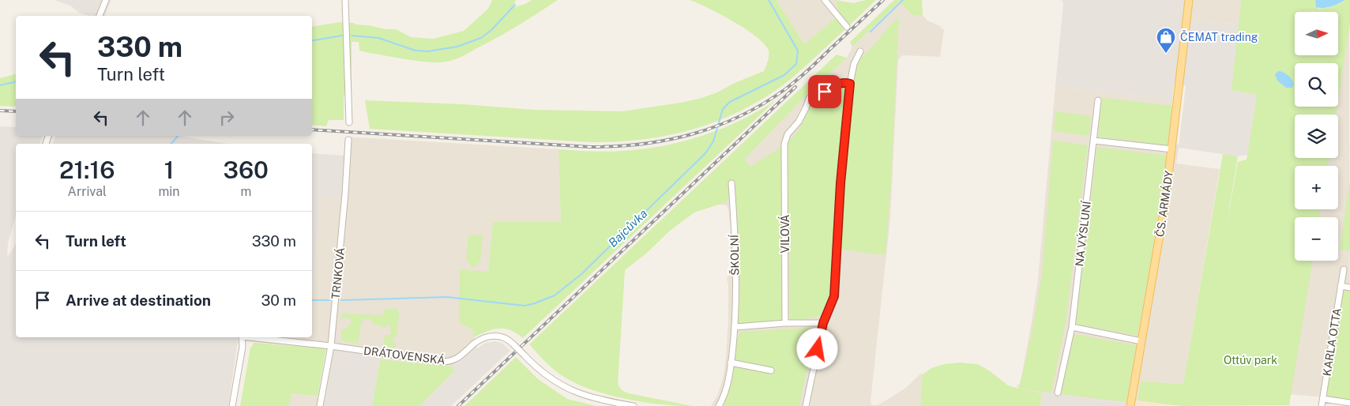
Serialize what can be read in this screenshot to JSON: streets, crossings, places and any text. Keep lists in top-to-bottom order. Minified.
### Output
{"streets":{"main road":["ČS. ARMÁDY"],"street":["VILOVÁ","NA VÝSLUNÍ","ŠKOLNÍ","TRNKOVÁ","KARLA OTTA","DRÁTOVENSKÁ"]},"crossings":[["TRNKOVÁ","DRÁTOVENSKÁ"]],"water":["Bajcůvka"],"parks":["Ottúv park"],"places":{"shop":["ČEMAT trading"]},"north":"right","page":{"map_buttons":["+","−"],"turn":["330 m","Turn left"],"eta":["21:16","Arrival","1","min","360","m"],"list":[{"name":"Turn left","value":"330 m"},{"name":"Arrive at destination","value":"30 m"}]}}
